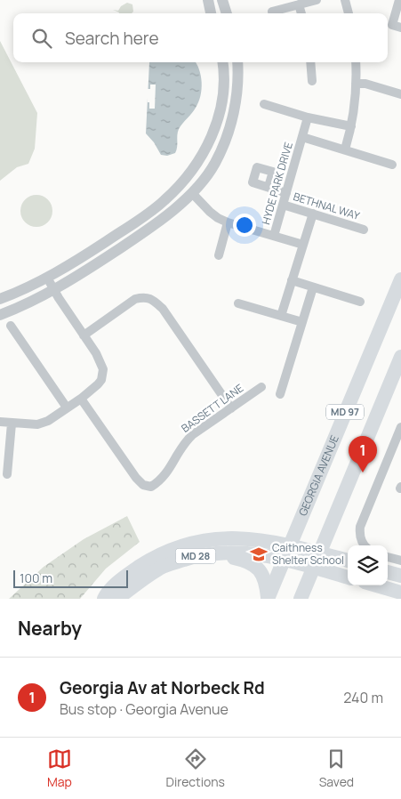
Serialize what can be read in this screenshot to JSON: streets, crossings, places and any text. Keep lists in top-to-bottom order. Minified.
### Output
{"streets":{"main road":["MD 97","GEORGIA AVENUE","MD 28"],"street":["HYDE PARK DRIVE","BETHNAL WAY","BASSETT LANE"]},"crossings":[["HYDE PARK DRIVE","BETHNAL WAY"],["MD 97","MD 28"],["GEORGIA AVENUE","MD 28"]],"places":{"school or university":["Caithness Shelter School"]},"scale_bar":"100 m","page":{"search":"Search here","pins":"1","scale":"100 m","heading":"Nearby","list":[{"mark":"1","name":"Georgia Av at Norbeck Rd","note":"Bus stop · Georgia Avenue","value":"240 m"}],"nav":["Map","Directions","Saved"]}}
